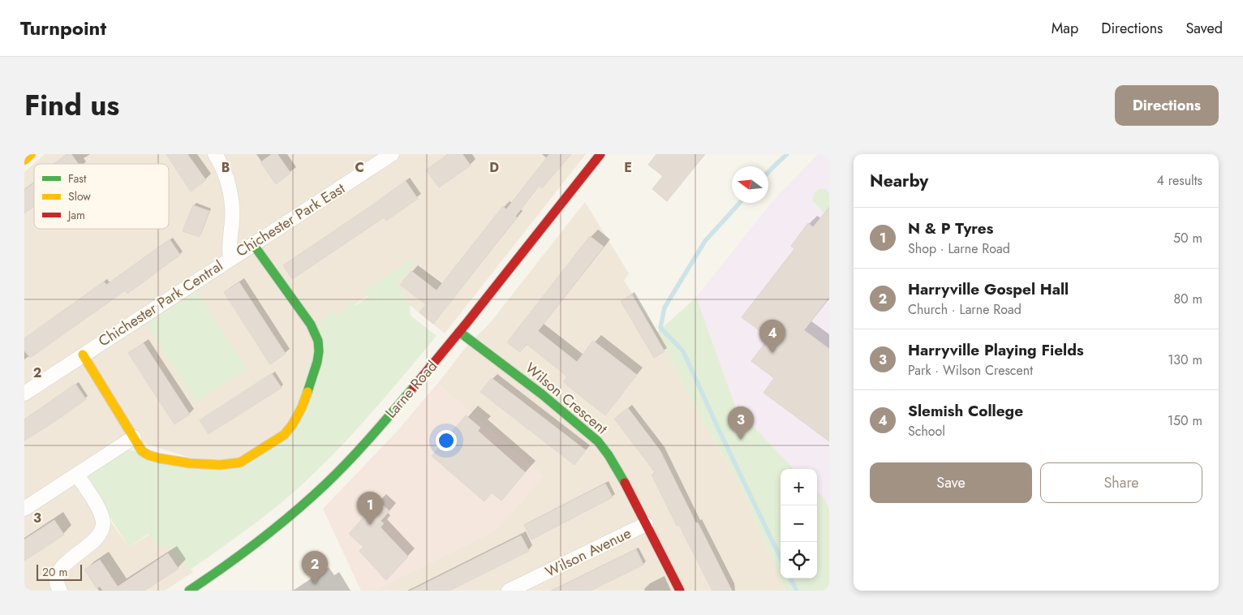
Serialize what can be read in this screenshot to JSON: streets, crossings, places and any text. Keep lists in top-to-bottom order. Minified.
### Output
{"streets":{"street":["Chichester Park East","Chichester Park Central","Larne Road","Wilson Crescent","Wilson Avenue"]},"crossings":[["Chichester Park East","Chichester Park Central"],["Larne Road","Wilson Crescent"],["Wilson Crescent","Wilson Avenue"]],"legend":["Fast","Slow","Jam"],"scale_bar":"20 m","north":"left","page":{"header":"Turnpoint","nav":["Map","Directions","Saved"],"title":"Find us","buttons":["Directions",["Save","Share"]],"heading":["Nearby","4 results"],"list":[{"mark":"1","name":"N & P Tyres","note":"Shop · Larne Road","value":"50 m"},{"mark":"2","name":"Harryville Gospel Hall","note":"Church · Larne Road","value":"80 m"},{"mark":"3","name":"Harryville Playing Fields","note":"Park · Wilson Crescent","value":"130 m"},{"mark":"4","name":"Slemish College","note":"School","value":"150 m"}],"pins":["4","3","1","2"],"map_buttons":["+","−"],"scale":"20 m"},"grid":{"columns":["B","C","D","E"],"rows":["2","3"]}}
